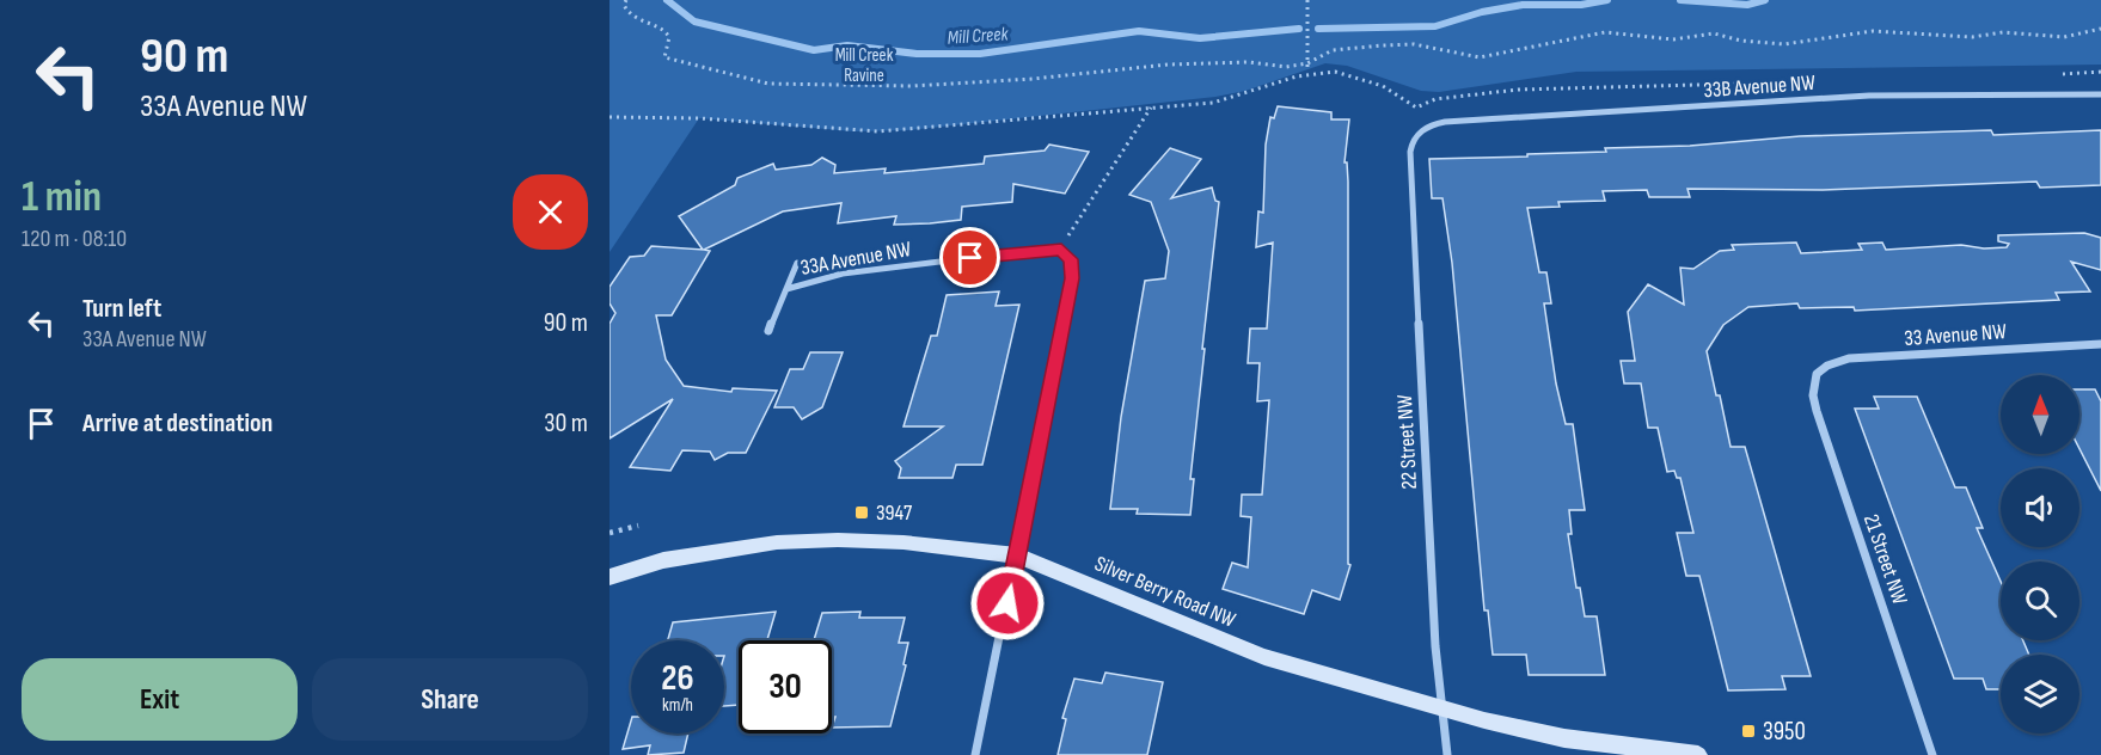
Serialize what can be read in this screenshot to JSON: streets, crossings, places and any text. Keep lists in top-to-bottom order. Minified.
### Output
{"streets":{"street":["33B Avenue NW","33A Avenue NW","33 Avenue NW","22 Street NW","21 Street NW","Silver Berry Road NW"]},"crossings":[["33B Avenue NW","22 Street NW"],["33 Avenue NW","21 Street NW"],["22 Street NW","Silver Berry Road NW"]],"water":["Mill Creek"],"parks":["Mill Creek Ravine"],"places":{"transit":["3947","3950"]},"north":"top","page":{"turn":["90 m","33A Avenue NW"],"heading":["1 min","120 m · 08:10"],"list":[{"name":"Turn left","note":"33A Avenue NW","value":"90 m"},{"name":"Arrive at destination","value":"30 m"}],"speed":"26 km/h","limit":"30","buttons":["Exit","Share"]}}
